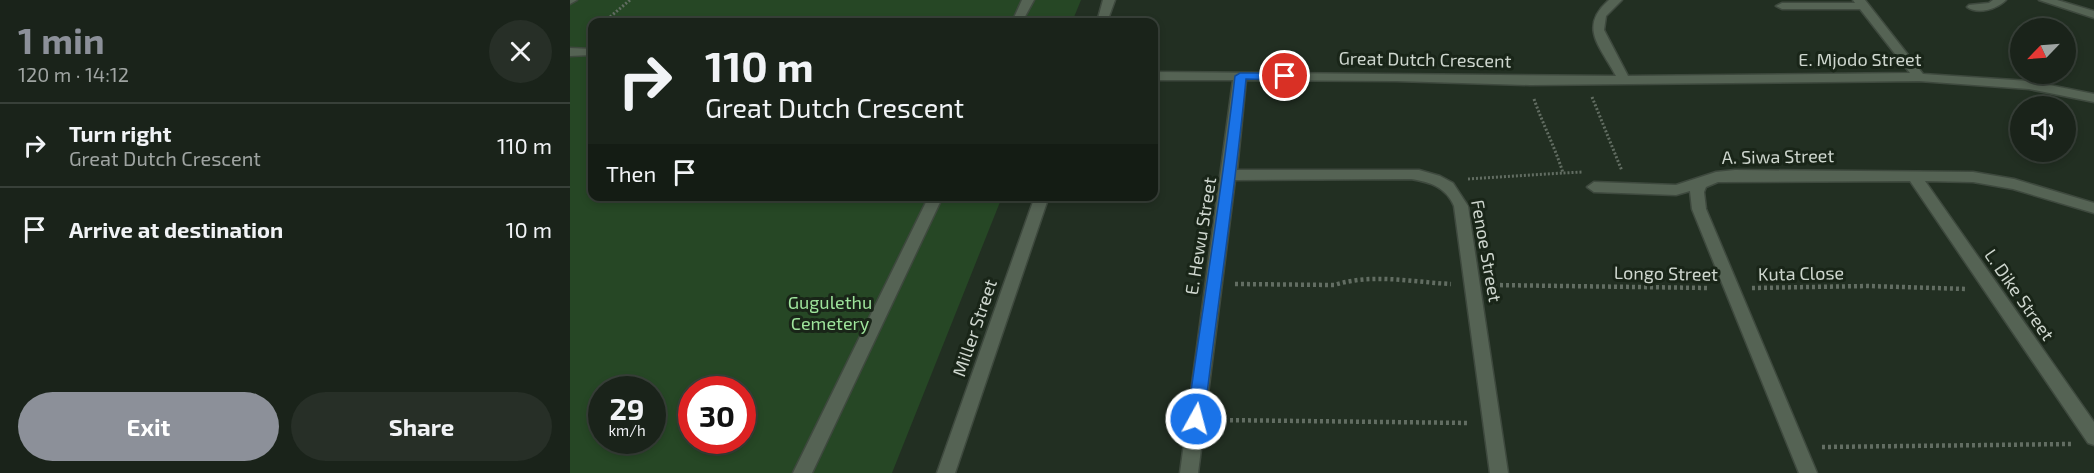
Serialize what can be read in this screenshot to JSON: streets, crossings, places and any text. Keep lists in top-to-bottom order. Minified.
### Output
{"streets":{"street":["Great Dutch Crescent","E. Mjodo Street","A. Siwa Street","E. Hewu Street","Fenoe Street","L. Dike Street","Miller Street"],"path":["Longo Street","Kuta Close"]},"crossings":[["Great Dutch Crescent","E. Mjodo Street"],["Great Dutch Crescent","E. Hewu Street"],["A. Siwa Street","Longo Street"],["A. Siwa Street","Kuta Close"],["A. Siwa Street","L. Dike Street"],["E. Hewu Street","Fenoe Street"],["E. Hewu Street","Longo Street"],["Fenoe Street","Longo Street"],["Longo Street","Kuta Close"],["Kuta Close","L. Dike Street"]],"parks":["Gugulethu Cemetery"],"north":"bottom left","page":{"heading":["1 min","120 m · 14:12"],"turn":["110 m","Great Dutch Crescent"],"list":[{"name":"Turn right","note":"Great Dutch Crescent","value":"110 m"},{"name":"Arrive at destination","value":"10 m"}],"then":"Then","speed":"29 km/h","limit":"30","buttons":["Exit","Share"]}}
